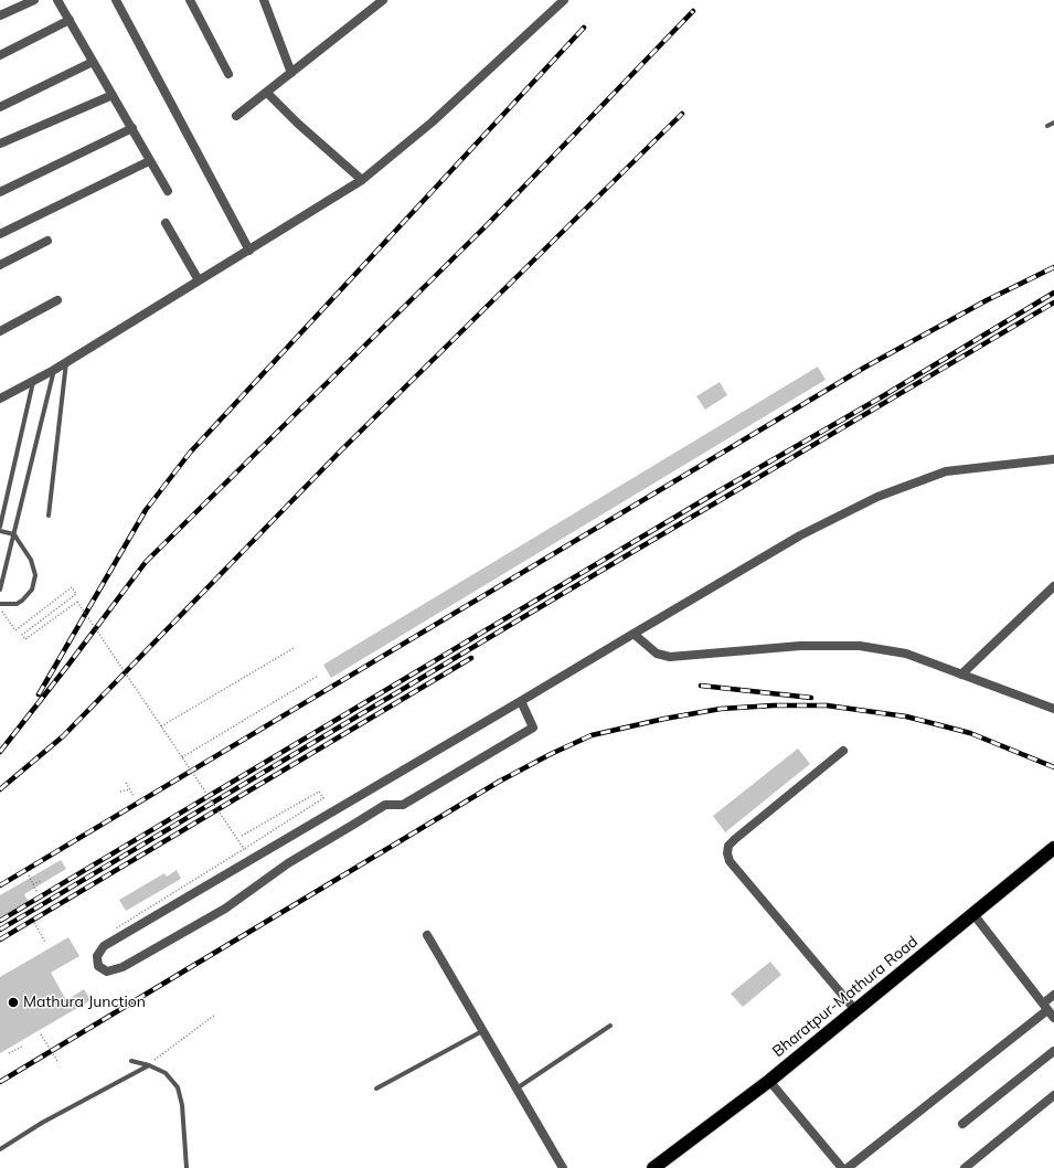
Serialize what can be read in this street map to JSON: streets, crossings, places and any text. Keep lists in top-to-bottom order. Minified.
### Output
{"streets":{"highway":["Bharatpur-Mathura Road"]},"places":["Mathura Junction"]}
